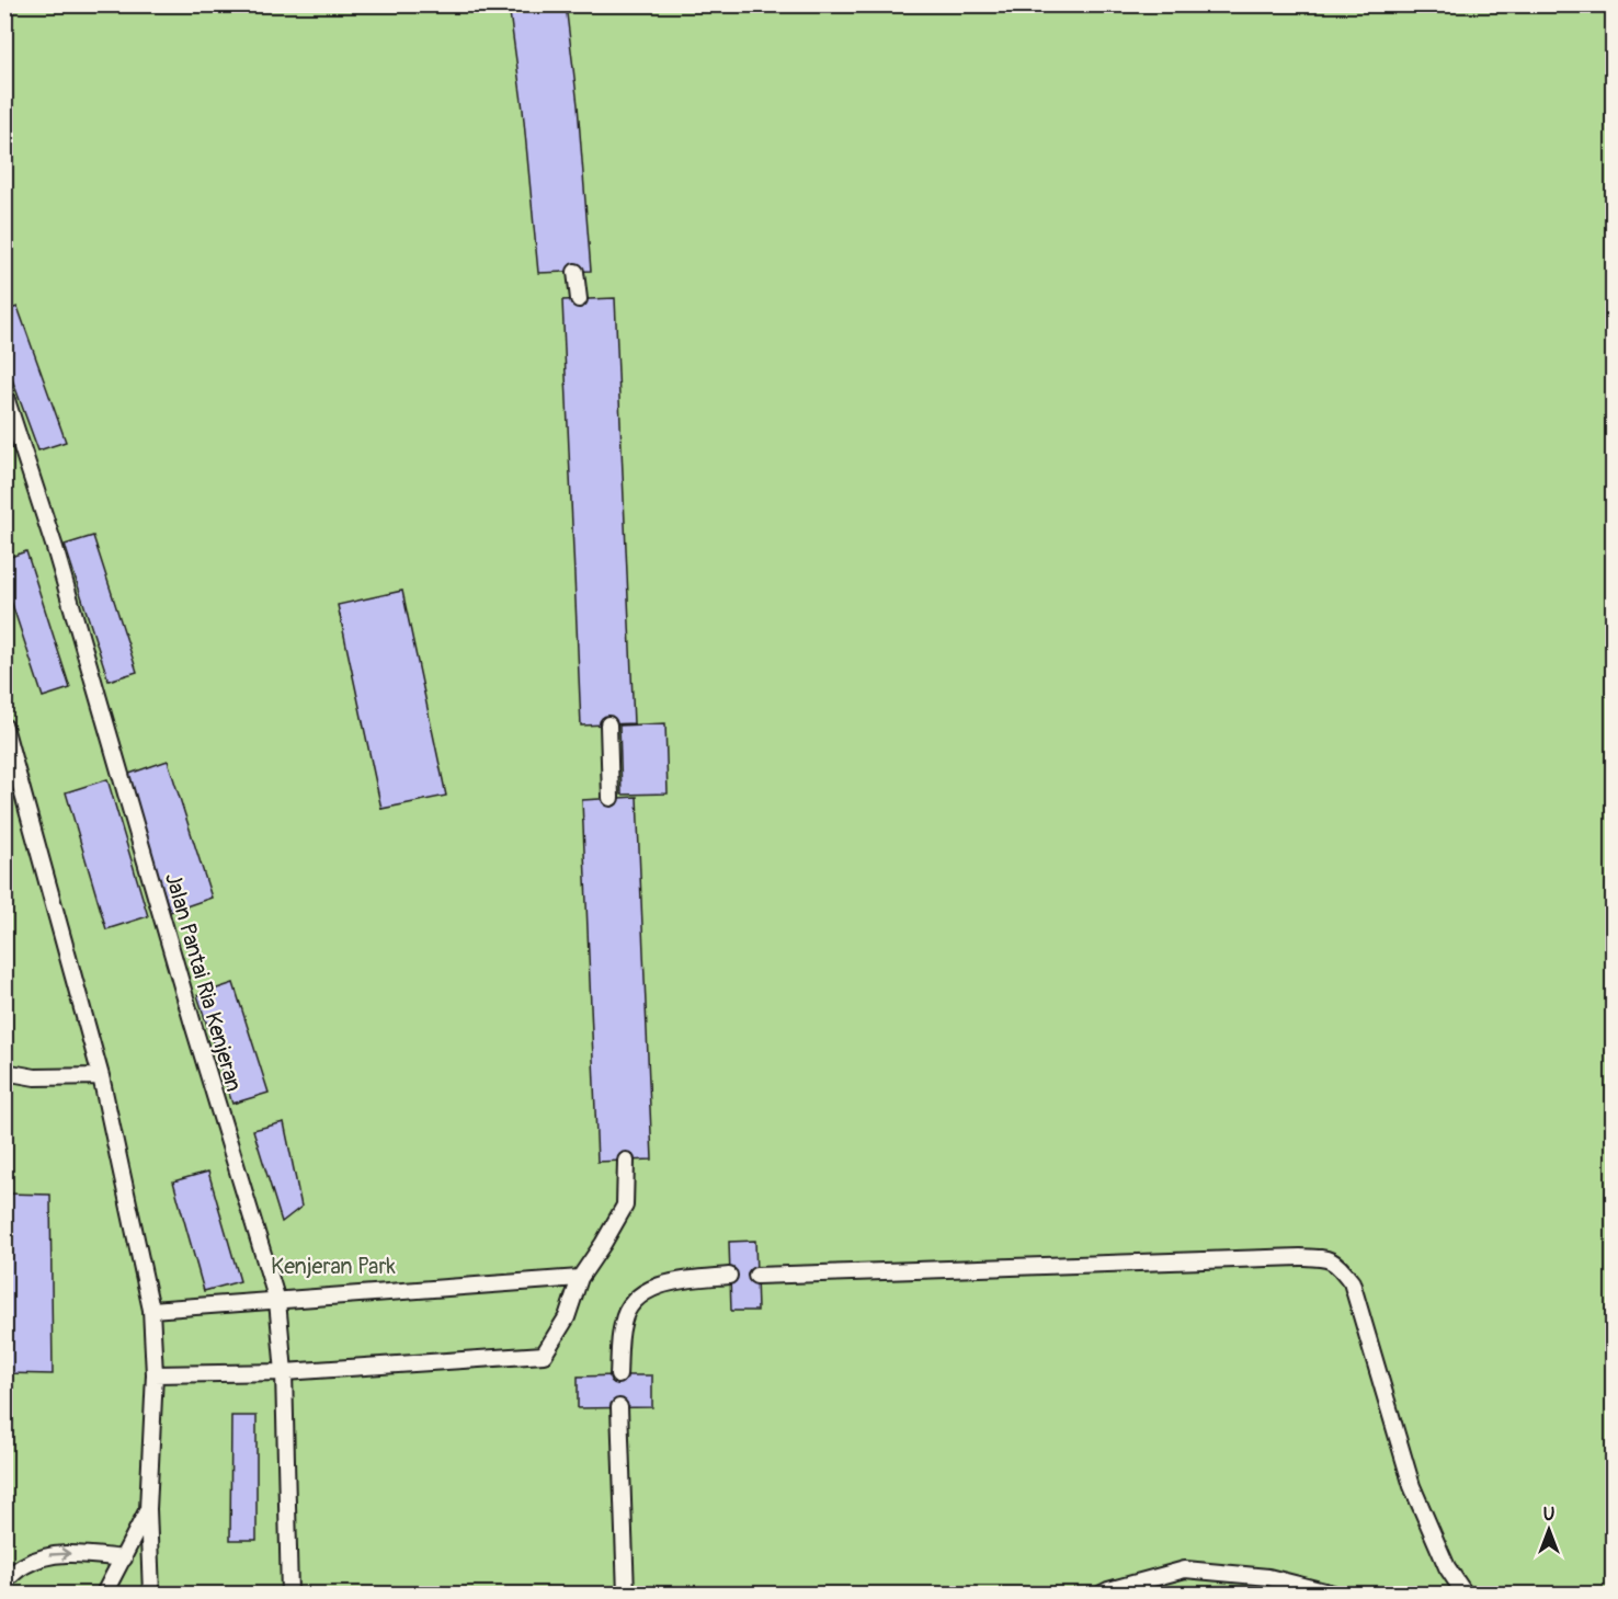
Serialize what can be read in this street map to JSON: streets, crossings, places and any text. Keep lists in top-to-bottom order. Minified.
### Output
{"streets":{"lane":["Jalan Pantai Ria Kenjeran"]},"parks":["Kenjeran Park"],"north":"top"}
